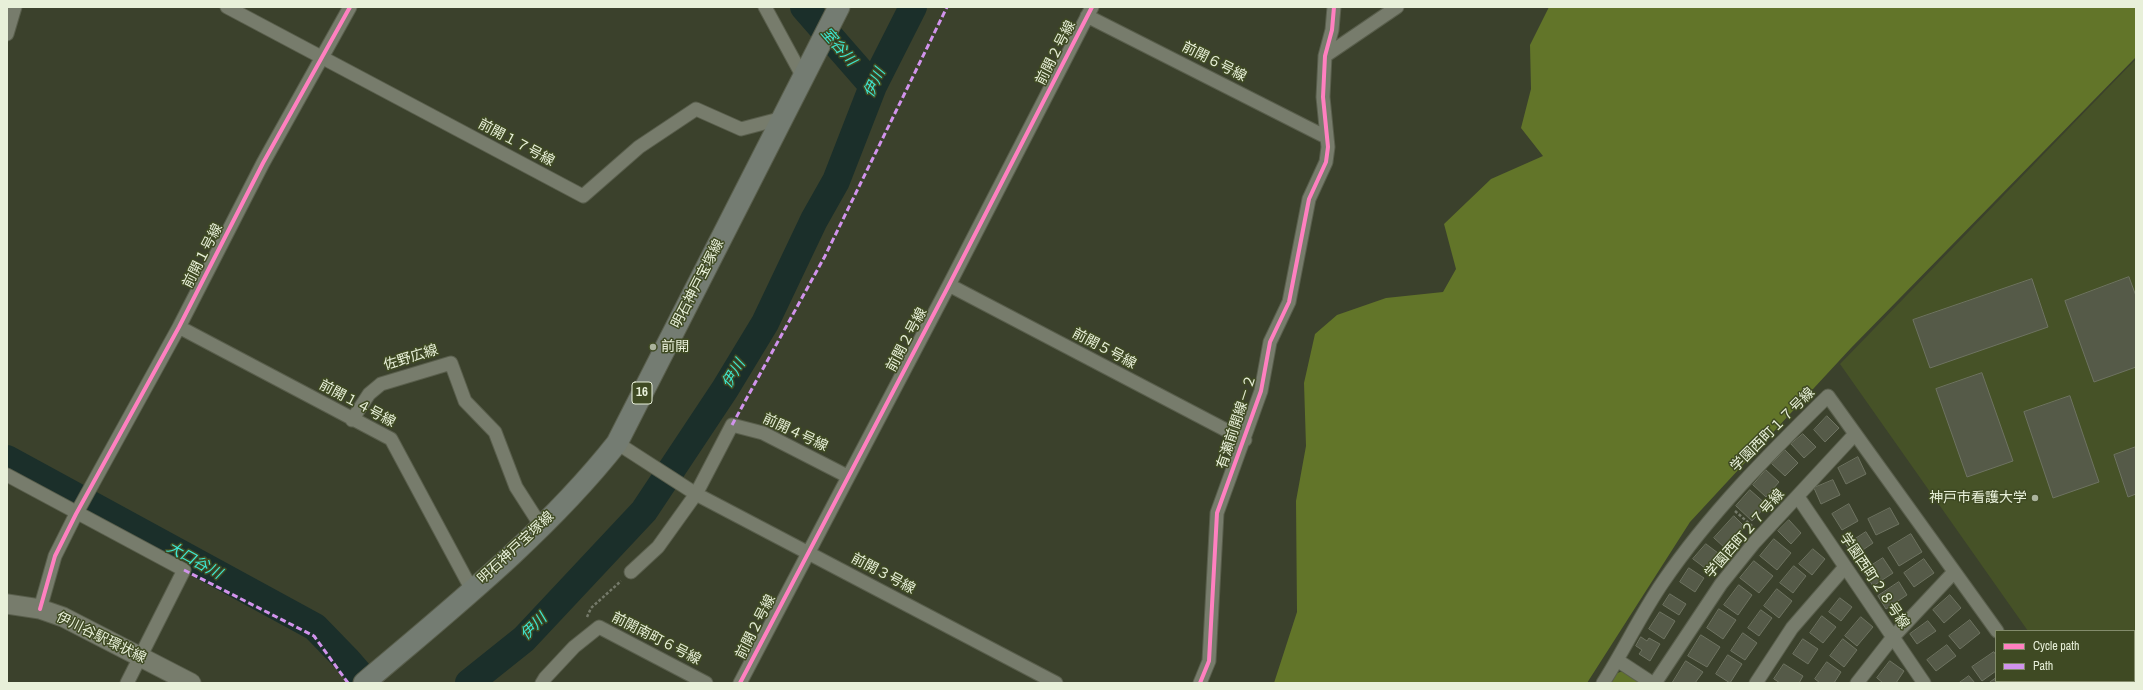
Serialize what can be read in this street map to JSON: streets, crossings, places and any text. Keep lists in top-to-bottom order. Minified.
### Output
{"streets":{"main road":["明石神戸宝塚線","16"],"street":["前開２号線","前開６号線","前開１７号線","前開１号線","前開５号線","佐野広線","前開１４号線","有瀬前開線－２","学園西町１７号線","前開４号線","学園西町２７号線","前開３号線","学園西町２８号線","伊川谷駅環状線","前開南町６号線"]},"crossings":[["前開２号線","前開６号線"],["前開２号線","前開５号線"],["前開２号線","前開４号線"],["前開２号線","前開３号線"],["前開６号線","有瀬前開線－２"],["前開１７号線","前開１号線"],["前開１７号線","明石神戸宝塚線"],["前開１号線","前開１４号線"],["前開１号線","伊川谷駅環状線"],["明石神戸宝塚線","佐野広線"],["明石神戸宝塚線","前開１４号線"],["前開５号線","有瀬前開線－２"],["佐野広線","前開１４号線"],["学園西町１７号線","学園西町２７号線"],["前開４号線","前開３号線"],["学園西町２７号線","学園西町２８号線"]],"water":["室谷川","伊川","大口谷川"],"places":["前開","神戸市看護大学"],"legend":["Cycle path","Path"]}
